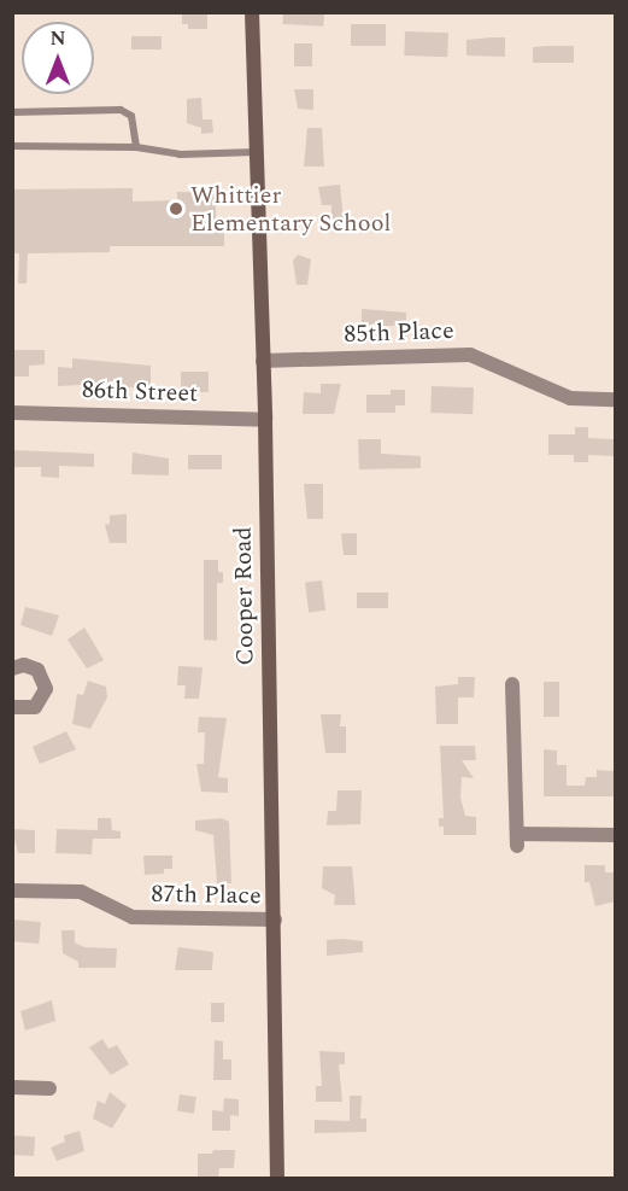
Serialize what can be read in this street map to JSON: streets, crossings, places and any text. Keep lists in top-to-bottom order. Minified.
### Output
{"streets":{"street":["85th Place","86th Street","Cooper Road","87th Place"]},"crossings":[["85th Place","Cooper Road"],["86th Street","Cooper Road"],["Cooper Road","87th Place"]],"places":["Whittier Elementary School"],"north":"top"}
